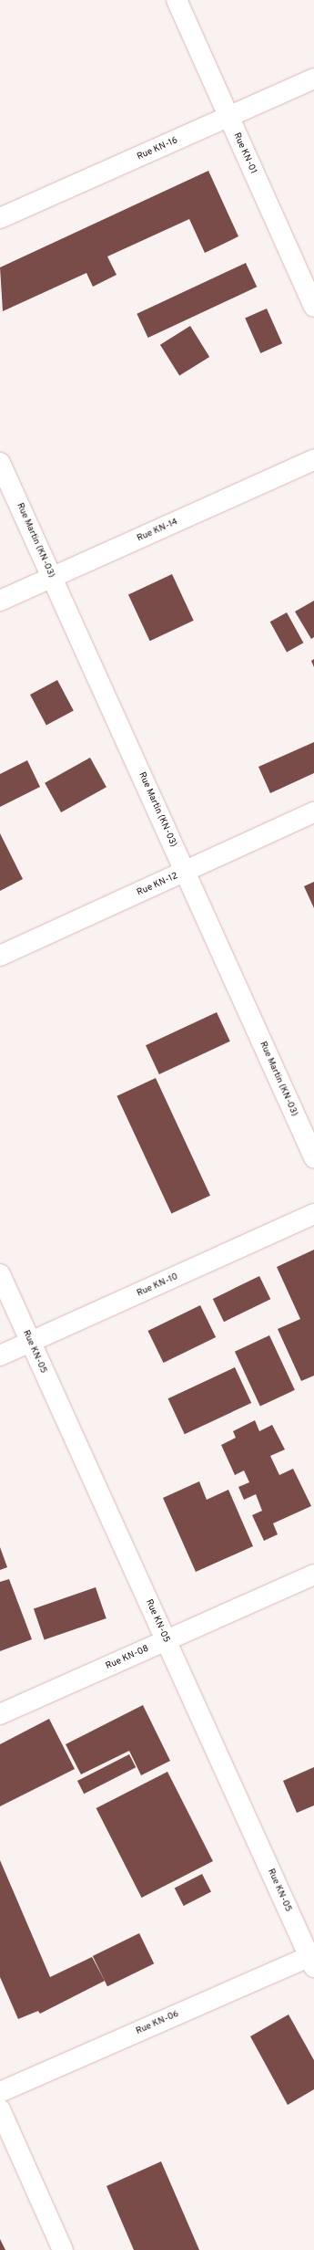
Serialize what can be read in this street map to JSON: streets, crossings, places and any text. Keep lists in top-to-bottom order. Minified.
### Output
{"streets":{"street":["Rue KN-16","Rue KN-01","Rue KN-14","Rue Martin (KN-03)","Rue KN-12","Rue KN-10","Rue KN-05","Rue KN-08","Rue KN-06"]},"crossings":[["Rue KN-16","Rue KN-01"],["Rue KN-14","Rue Martin (KN-03)"],["Rue Martin (KN-03)","Rue KN-12"],["Rue KN-10","Rue KN-05"],["Rue KN-05","Rue KN-08"],["Rue KN-05","Rue KN-06"]]}
